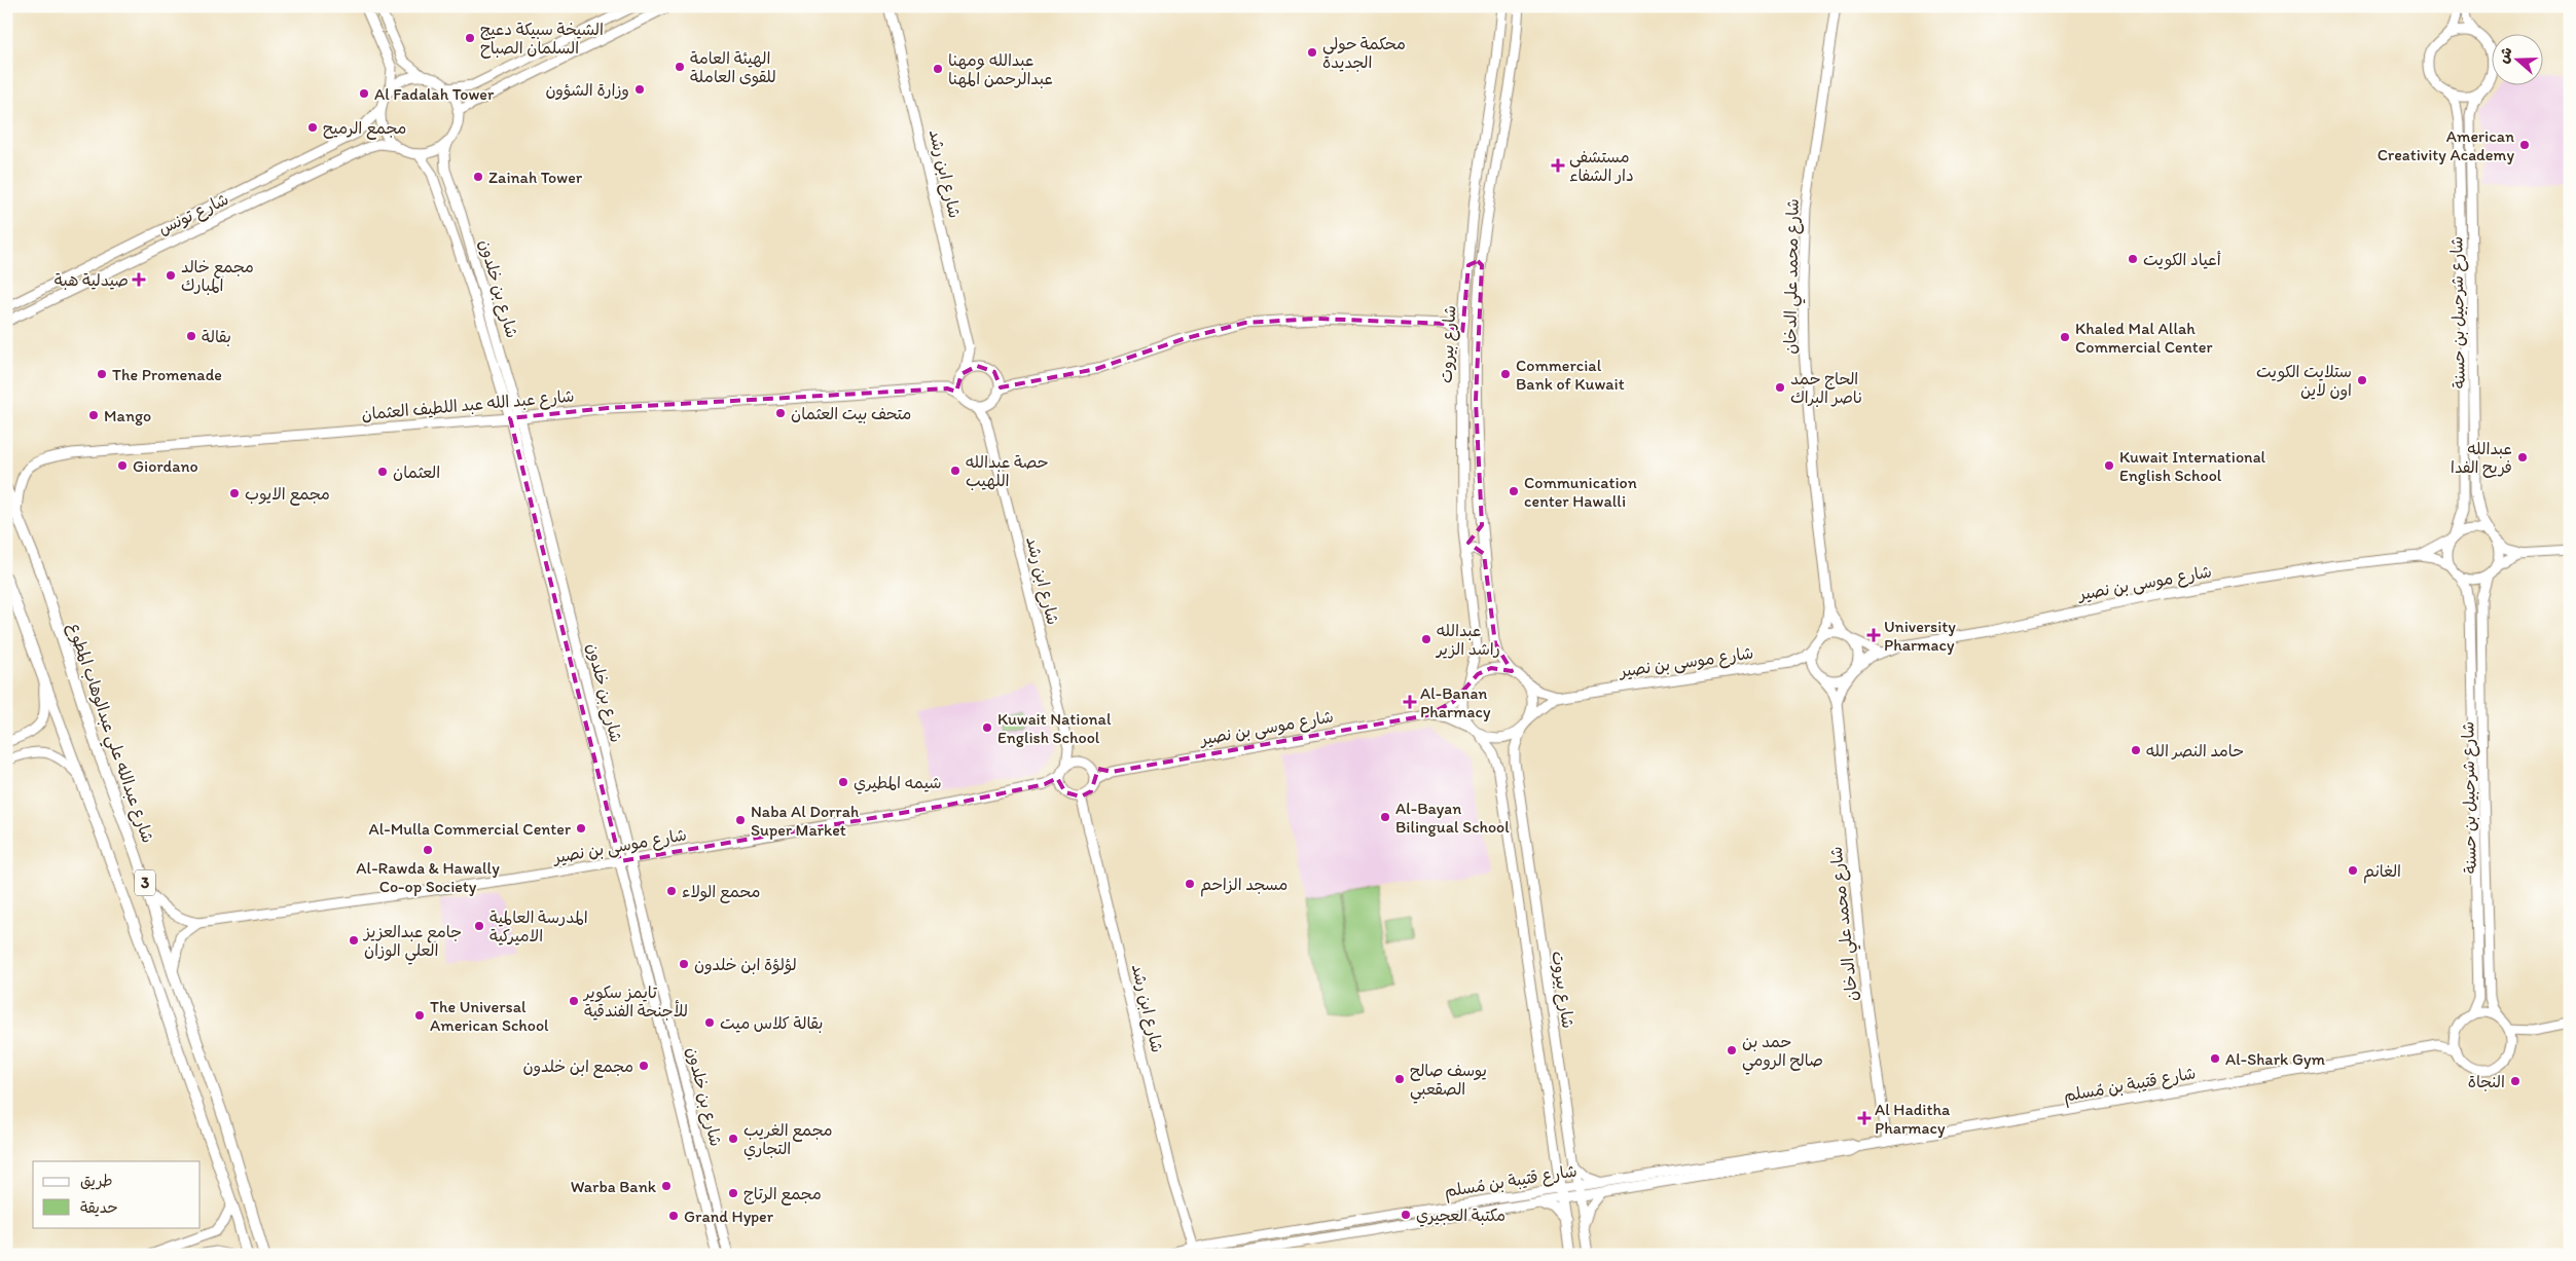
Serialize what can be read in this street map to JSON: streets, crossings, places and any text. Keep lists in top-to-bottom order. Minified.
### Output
{"streets":{"main road":["شارع عبدالله علي عبدالوهاب المطوع","3"],"street":["شارع ابن رشد","شارع تونس","شارع محمد علي الدخان","شارع بن خلدون","شارع شرحبيل بن حسنة","شارع بيروت","شارع عبد الله عبد اللطيف العثمان","شارع موسى بن نصير","شارع قتيبة بن مُسلم"]},"crossings":[["شارع ابن رشد","شارع عبد الله عبد اللطيف العثمان"],["شارع ابن رشد","شارع موسى بن نصير"],["شارع ابن رشد","شارع قتيبة بن مُسلم"],["شارع تونس","شارع بن خلدون"],["شارع محمد علي الدخان","شارع موسى بن نصير"],["شارع محمد علي الدخان","شارع قتيبة بن مُسلم"],["شارع بن خلدون","شارع عبد الله عبد اللطيف العثمان"],["شارع بن خلدون","شارع موسى بن نصير"],["شارع شرحبيل بن حسنة","شارع موسى بن نصير"],["شارع شرحبيل بن حسنة","شارع قتيبة بن مُسلم"],["شارع بيروت","شارع موسى بن نصير"],["شارع بيروت","شارع قتيبة بن مُسلم"],["شارع عبد الله عبد اللطيف العثمان","شارع عبدالله علي عبدالوهاب المطوع"],["شارع موسى بن نصير","شارع عبدالله علي عبدالوهاب المطوع"]],"places":{"other":["الشيخة سبيكة دعيج السلمان الصباح","محكمة حولى الجديدة","الهيئة العامة للقوى العاملة","عبدالله ومهنا عبدالرحمن المهنا","وزارة الشؤون","Al Fadalah Tower","مجمع الرميح","American Creativity Academy","Zainah Tower","أعياد الكويت","مجمع خالد المبارك","بقالة","Khaled Mal Allah Commercial Center","The Promenade","Commercial Bank of Kuwait","ستلايت الكويت اون لاين","الحاج حمد ناصر البراك","متحف بيت العثمان","Mango","عبدالله فريح الفدا","Giordano","Kuwait International English School","حصة عبدالله اللهيب","العثمان","Communication center Hawalli","مجمع الايوب","عبدالله راشد الزير","Kuwait National English School","حامد النصر الله","شيمه المطيري","Al-Bayan Bilingual School","Naba Al Dorrah Super Market","Al-Mulla Commercial Center","Al-Rawda & Hawally Co-op Society","الغانم","مسجد الزاحم","محمع الولاء","المدرسة العالمية الاميركية","جامع عبدالعزيز العلي الوزان","لؤلؤة ابن خلدون","تايمز سكوير للأجنحة الفندقية","The Universal American School","بقالة كلاس ميت","حمد بن صالح الرومي","Al-Shark Gym","مجمع ابن خلدون","يوسف صالح الصقعبي","النجاة","مجمع الغريب التجاري","Warba Bank","مجمع الرتاج","مكتبة العجيري","Grand Hyper"],"health":["مستشفى دار الشفاء","صيدلية هبة","University Pharmacy","Al-Banan Pharmacy","Al Haditha Pharmacy"]},"legend":["طريق","حديقة"],"north":"left"}
